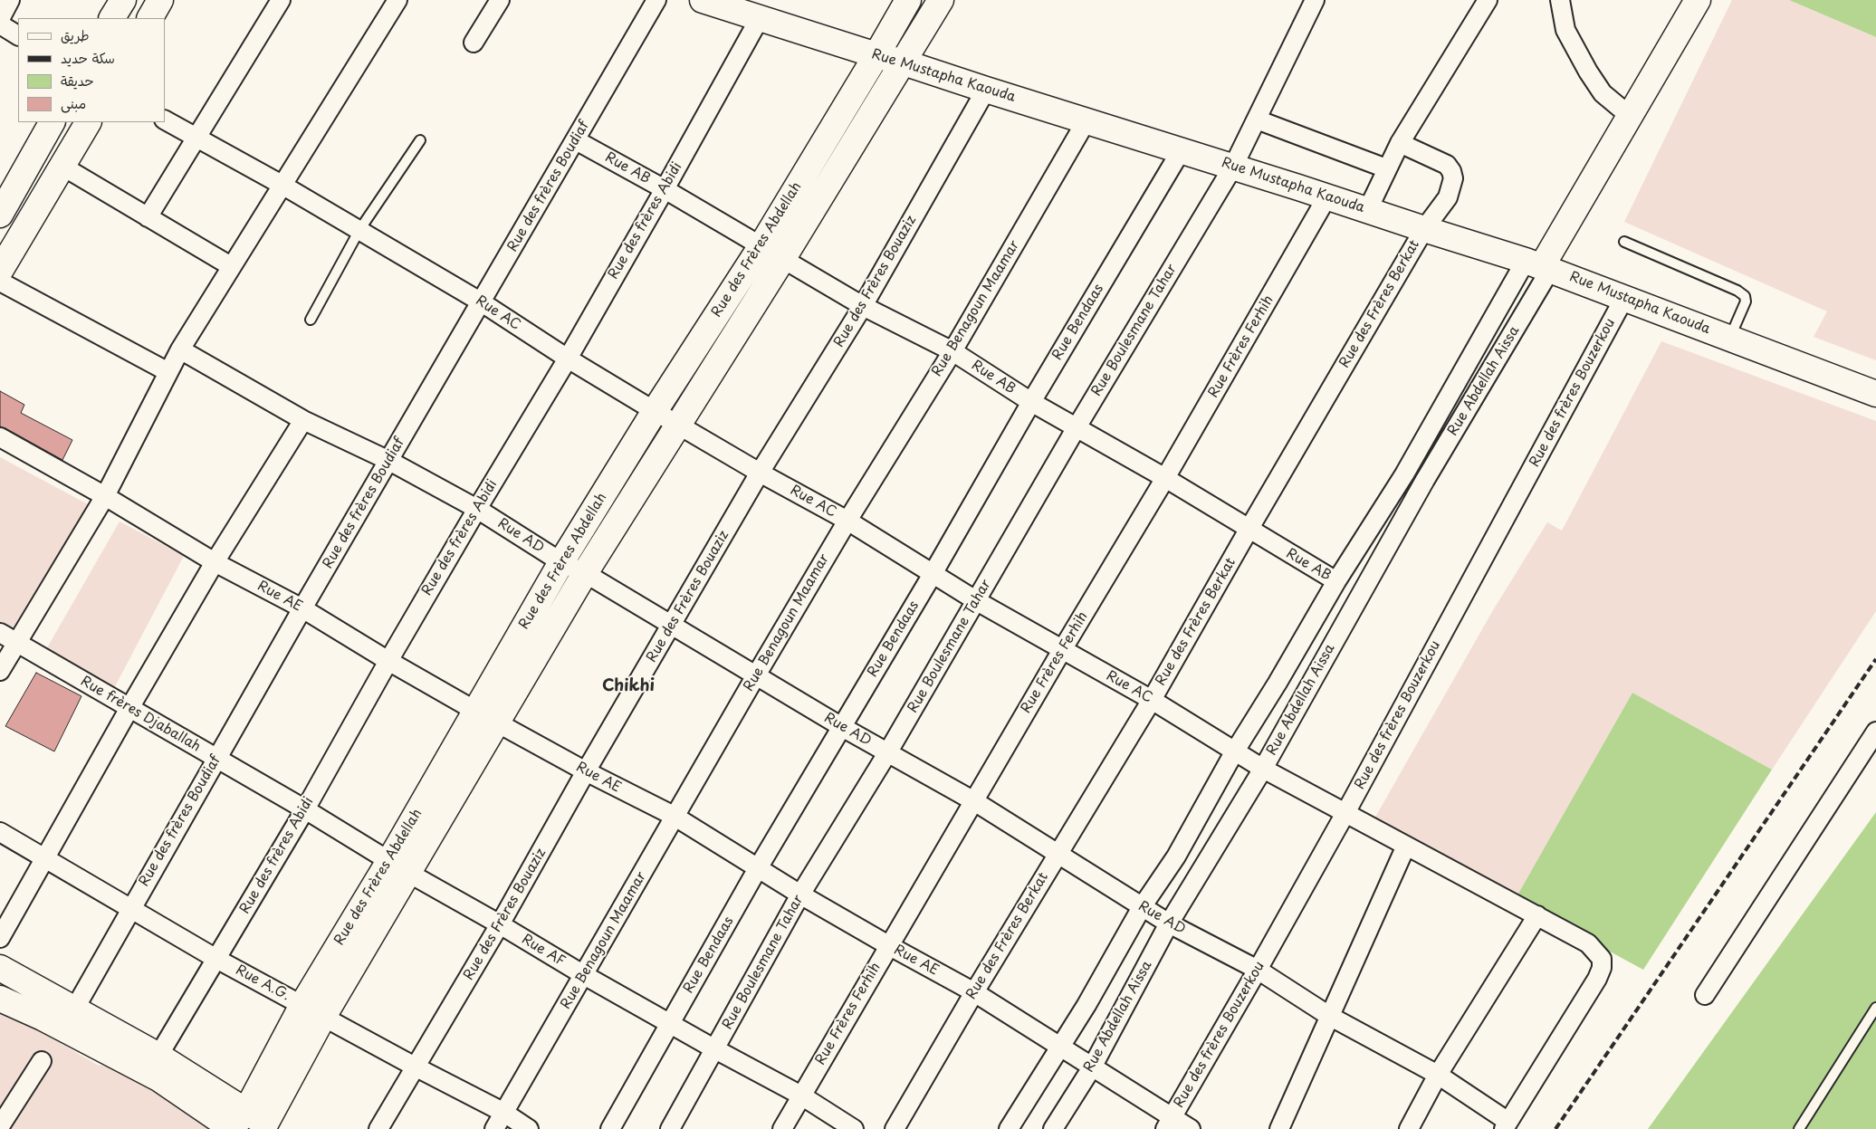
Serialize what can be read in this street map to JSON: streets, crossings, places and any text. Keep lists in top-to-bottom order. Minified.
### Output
{"streets":{"main road":["Rue Mustapha Kaouda","Rue des Frères Abdellah"],"street":["Rue AB","Rue des frères Boudiaf","Rue des frères Abidi","Rue des Frères Bouaziz","Rue des Frères Berkat","Rue Benagoun Maamar","Rue AC","Rue Bendaas","Rue Boulesmane Tahar","Rue Frères Ferhih","Rue Abdellah Aissa","Rue des frères Bouzerkou","Rue AD","Rue AE","Rue frères Djaballah","Rue AF","Rue A.G."]},"crossings":[["Rue Mustapha Kaouda","Rue des frères Abidi"],["Rue Mustapha Kaouda","Rue des Frères Abdellah"],["Rue Mustapha Kaouda","Rue des Frères Bouaziz"],["Rue Mustapha Kaouda","Rue des Frères Berkat"],["Rue Mustapha Kaouda","Rue Benagoun Maamar"],["Rue Mustapha Kaouda","Rue Bendaas"],["Rue Mustapha Kaouda","Rue Boulesmane Tahar"],["Rue Mustapha Kaouda","Rue Frères Ferhih"],["Rue Mustapha Kaouda","Rue Abdellah Aissa"],["Rue Mustapha Kaouda","Rue des frères Bouzerkou"],["Rue AB","Rue des frères Boudiaf"],["Rue AB","Rue des frères Abidi"],["Rue AB","Rue des Frères Abdellah"],["Rue AB","Rue des Frères Bouaziz"],["Rue AB","Rue des Frères Berkat"],["Rue AB","Rue Benagoun Maamar"],["Rue AB","Rue Bendaas"],["Rue AB","Rue Boulesmane Tahar"],["Rue AB","Rue Frères Ferhih"],["Rue des frères Boudiaf","Rue AC"],["Rue des frères Boudiaf","Rue AD"],["Rue des frères Boudiaf","Rue AE"],["Rue des frères Boudiaf","Rue frères Djaballah"],["Rue des frères Boudiaf","Rue A.G."],["Rue des frères Abidi","Rue AC"],["Rue des frères Abidi","Rue AD"],["Rue des frères Abidi","Rue AE"],["Rue des frères Abidi","Rue frères Djaballah"],["Rue des frères Abidi","Rue AF"],["Rue des frères Abidi","Rue A.G."],["Rue des Frères Abdellah","Rue AC"],["Rue des Frères Abdellah","Rue AD"],["Rue des Frères Abdellah","Rue AE"],["Rue des Frères Abdellah","Rue AF"],["Rue des Frères Abdellah","Rue A.G."],["Rue des Frères Bouaziz","Rue AC"],["Rue des Frères Bouaziz","Rue AD"],["Rue des Frères Bouaziz","Rue AE"],["Rue des Frères Bouaziz","Rue AF"],["Rue des Frères Bouaziz","Rue A.G."],["Rue des Frères Berkat","Rue AC"],["Rue des Frères Berkat","Rue AD"],["Rue des Frères Berkat","Rue AE"],["Rue Benagoun Maamar","Rue AC"],["Rue Benagoun Maamar","Rue AD"],["Rue Benagoun Maamar","Rue AE"],["Rue Benagoun Maamar","Rue AF"],["Rue Benagoun Maamar","Rue A.G."],["Rue AC","Rue Bendaas"],["Rue AC","Rue Boulesmane Tahar"],["Rue AC","Rue Frères Ferhih"],["Rue AC","Rue Abdellah Aissa"],["Rue AC","Rue des frères Bouzerkou"],["Rue AC","Rue AD"],["Rue Bendaas","Rue AD"],["Rue Bendaas","Rue AE"],["Rue Bendaas","Rue AF"],["Rue Boulesmane Tahar","Rue AD"],["Rue Boulesmane Tahar","Rue AE"],["Rue Boulesmane Tahar","Rue AF"],["Rue Frères Ferhih","Rue AD"],["Rue Frères Ferhih","Rue AE"],["Rue Frères Ferhih","Rue AF"],["Rue Abdellah Aissa","Rue AD"],["Rue Abdellah Aissa","Rue AE"],["Rue des frères Bouzerkou","Rue AD"],["Rue des frères Bouzerkou","Rue AE"],["Rue frères Djaballah","Rue AF"]],"districts":["Chikhi"],"legend":["طريق","سكة حديد","حديقة","مبنى"]}
